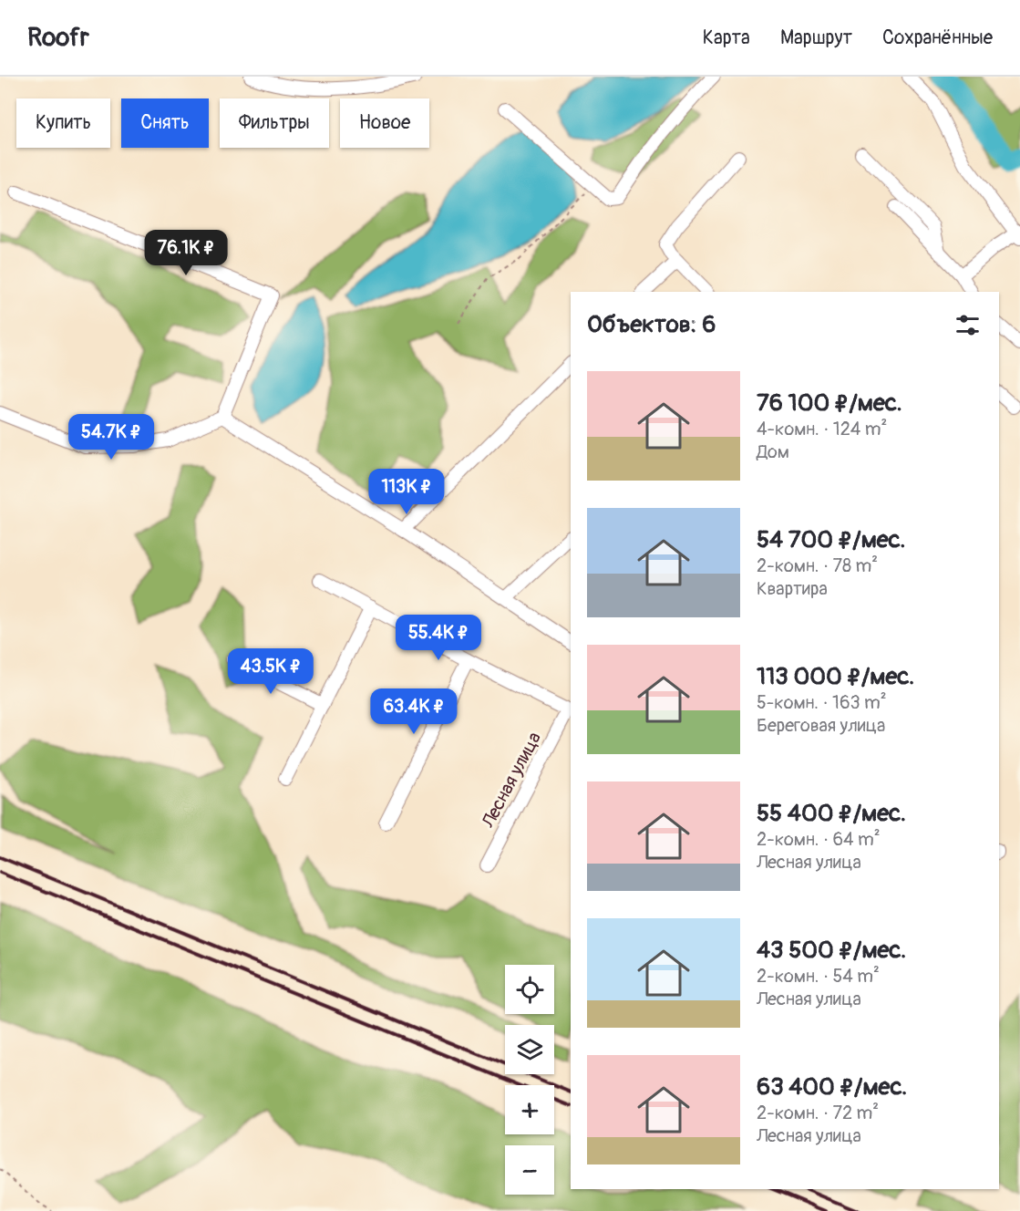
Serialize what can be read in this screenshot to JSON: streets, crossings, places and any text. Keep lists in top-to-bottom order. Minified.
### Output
{"streets":{"street":["Лесная улица"]},"page":{"header":"Roofr","nav":["Карта","Маршрут","Сохранённые"],"chip":["Купить","Снять","Фильтры","Новое"],"price":["76.1K ₽","54.7K ₽","113K ₽","55.4K ₽","43.5K ₽","63.4K ₽"],"heading":"Объектов: 6","list":[{"name":"76 100 ₽/мес.","note":"4-комн. · 124 m² · Дом"},{"name":"54 700 ₽/мес.","note":"2-комн. · 78 m² · Квартира"},{"name":"113 000 ₽/мес.","note":"5-комн. · 163 m² · Береговая улица"},{"name":"55 400 ₽/мес.","note":"2-комн. · 64 m² · Лесная улица"},{"name":"43 500 ₽/мес.","note":"2-комн. · 54 m² · Лесная улица"},{"name":"63 400 ₽/мес.","note":"2-комн. · 72 m² · Лесная улица"}],"map_buttons":["+","−"]}}
